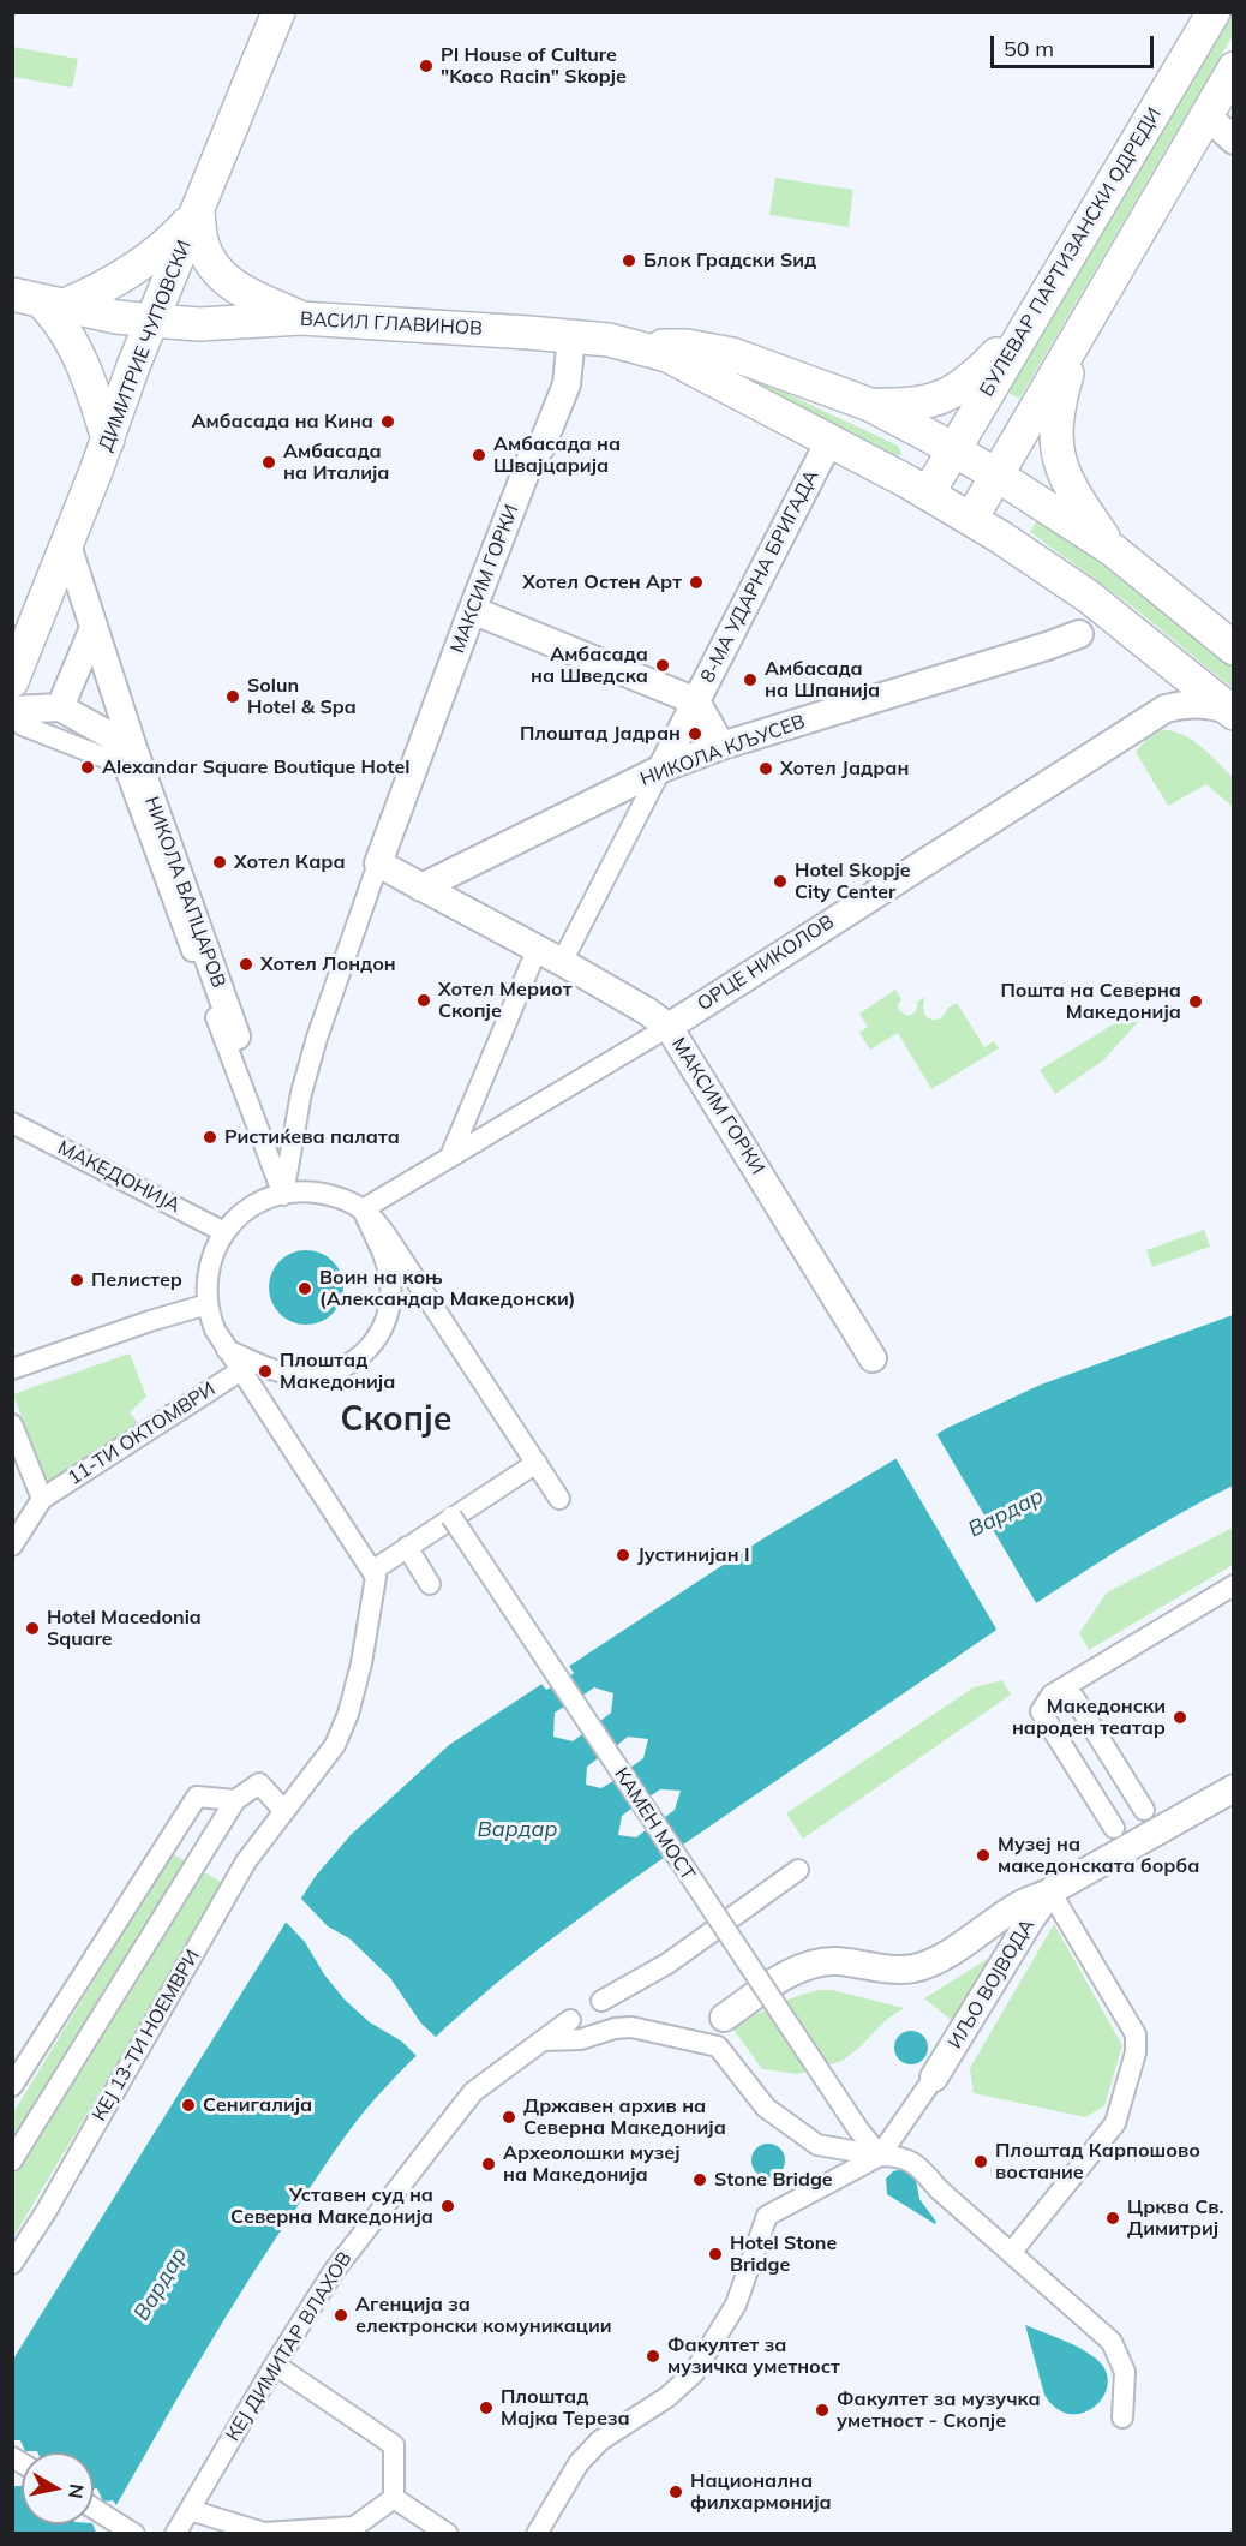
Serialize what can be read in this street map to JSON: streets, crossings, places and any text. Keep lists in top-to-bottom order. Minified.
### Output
{"streets":{"street":["БУЛЕВАР ПАРТИЗАНСКИ ОДРЕДИ","ВАСИЛ ГЛАВИНОВ","ДИМИТРИЕ ЧУПОВСКИ","8-МА УДАРНА БРИГАДА","МАКСИМ ГОРКИ","НИКОЛА КЉУСЕВ","НИКОЛА ВАПЦАРОВ","ОРЦЕ НИКОЛОВ","МАКЕДОНИЈА","11-ТИ ОКТОМВРИ","КАМЕН МОСТ","ИЉО ВОЈВОДА","КЕЈ 13-ТИ НОЕМВРИ","КЕЈ ДИМИТАР ВЛАХОВ"]},"crossings":[["БУЛЕВАР ПАРТИЗАНСКИ ОДРЕДИ","ВАСИЛ ГЛАВИНОВ"],["ВАСИЛ ГЛАВИНОВ","ДИМИТРИЕ ЧУПОВСКИ"],["ВАСИЛ ГЛАВИНОВ","8-МА УДАРНА БРИГАДА"],["ВАСИЛ ГЛАВИНОВ","МАКСИМ ГОРКИ"],["ВАСИЛ ГЛАВИНОВ","ОРЦЕ НИКОЛОВ"],["ДИМИТРИЕ ЧУПОВСКИ","НИКОЛА ВАПЦАРОВ"],["8-МА УДАРНА БРИГАДА","МАКСИМ ГОРКИ"],["МАКСИМ ГОРКИ","НИКОЛА КЉУСЕВ"],["МАКСИМ ГОРКИ","ОРЦЕ НИКОЛОВ"],["МАКСИМ ГОРКИ","МАКЕДОНИЈА"],["ОРЦЕ НИКОЛОВ","МАКЕДОНИЈА"]],"districts":["Скопје"],"water":["Вардар"],"places":["PI House of Culture \"Koco Racin\" Skopje","Блок Градски Sид","Амбасада на Кина","Амбасада на Швајцарија","Амбасада на Италија","Хотел Остен Арт","Амбасада на Шведска","Амбасада на Шпанија","Solun Hotel & Spa","Плоштад Јадран","Alexandar Square Boutique Hotel","Хотел Јадран","Хотел Кара","Hotel Skopje City Center","Хотел Лондон","Хотел Мериот Скопје","Пошта на Северна Македонија","Ристиќева палата","Пелистер","Воин на коњ (Александар Македонски)","Плоштад Македонија","Јустинијан I","Hotel Macedonia Square","Македонски народен театар","Музеј на македонската борба","Сенигалија","Државен архив на Северна Македонија","Плоштад Карпошово востание","Археолошки музеј на Македонија","Stone Bridge","Уставен суд на Северна Македонија","Црква Св. Димитриј","Hotel Stone Bridge","Агенција за електронски комуникации","Факултет за музичка уметност","Плоштад Мајка Тереза","Факултет за музучка уметност - Скопје","Национална филхармонија"],"scale_bar":"50 m","north":"right"}
